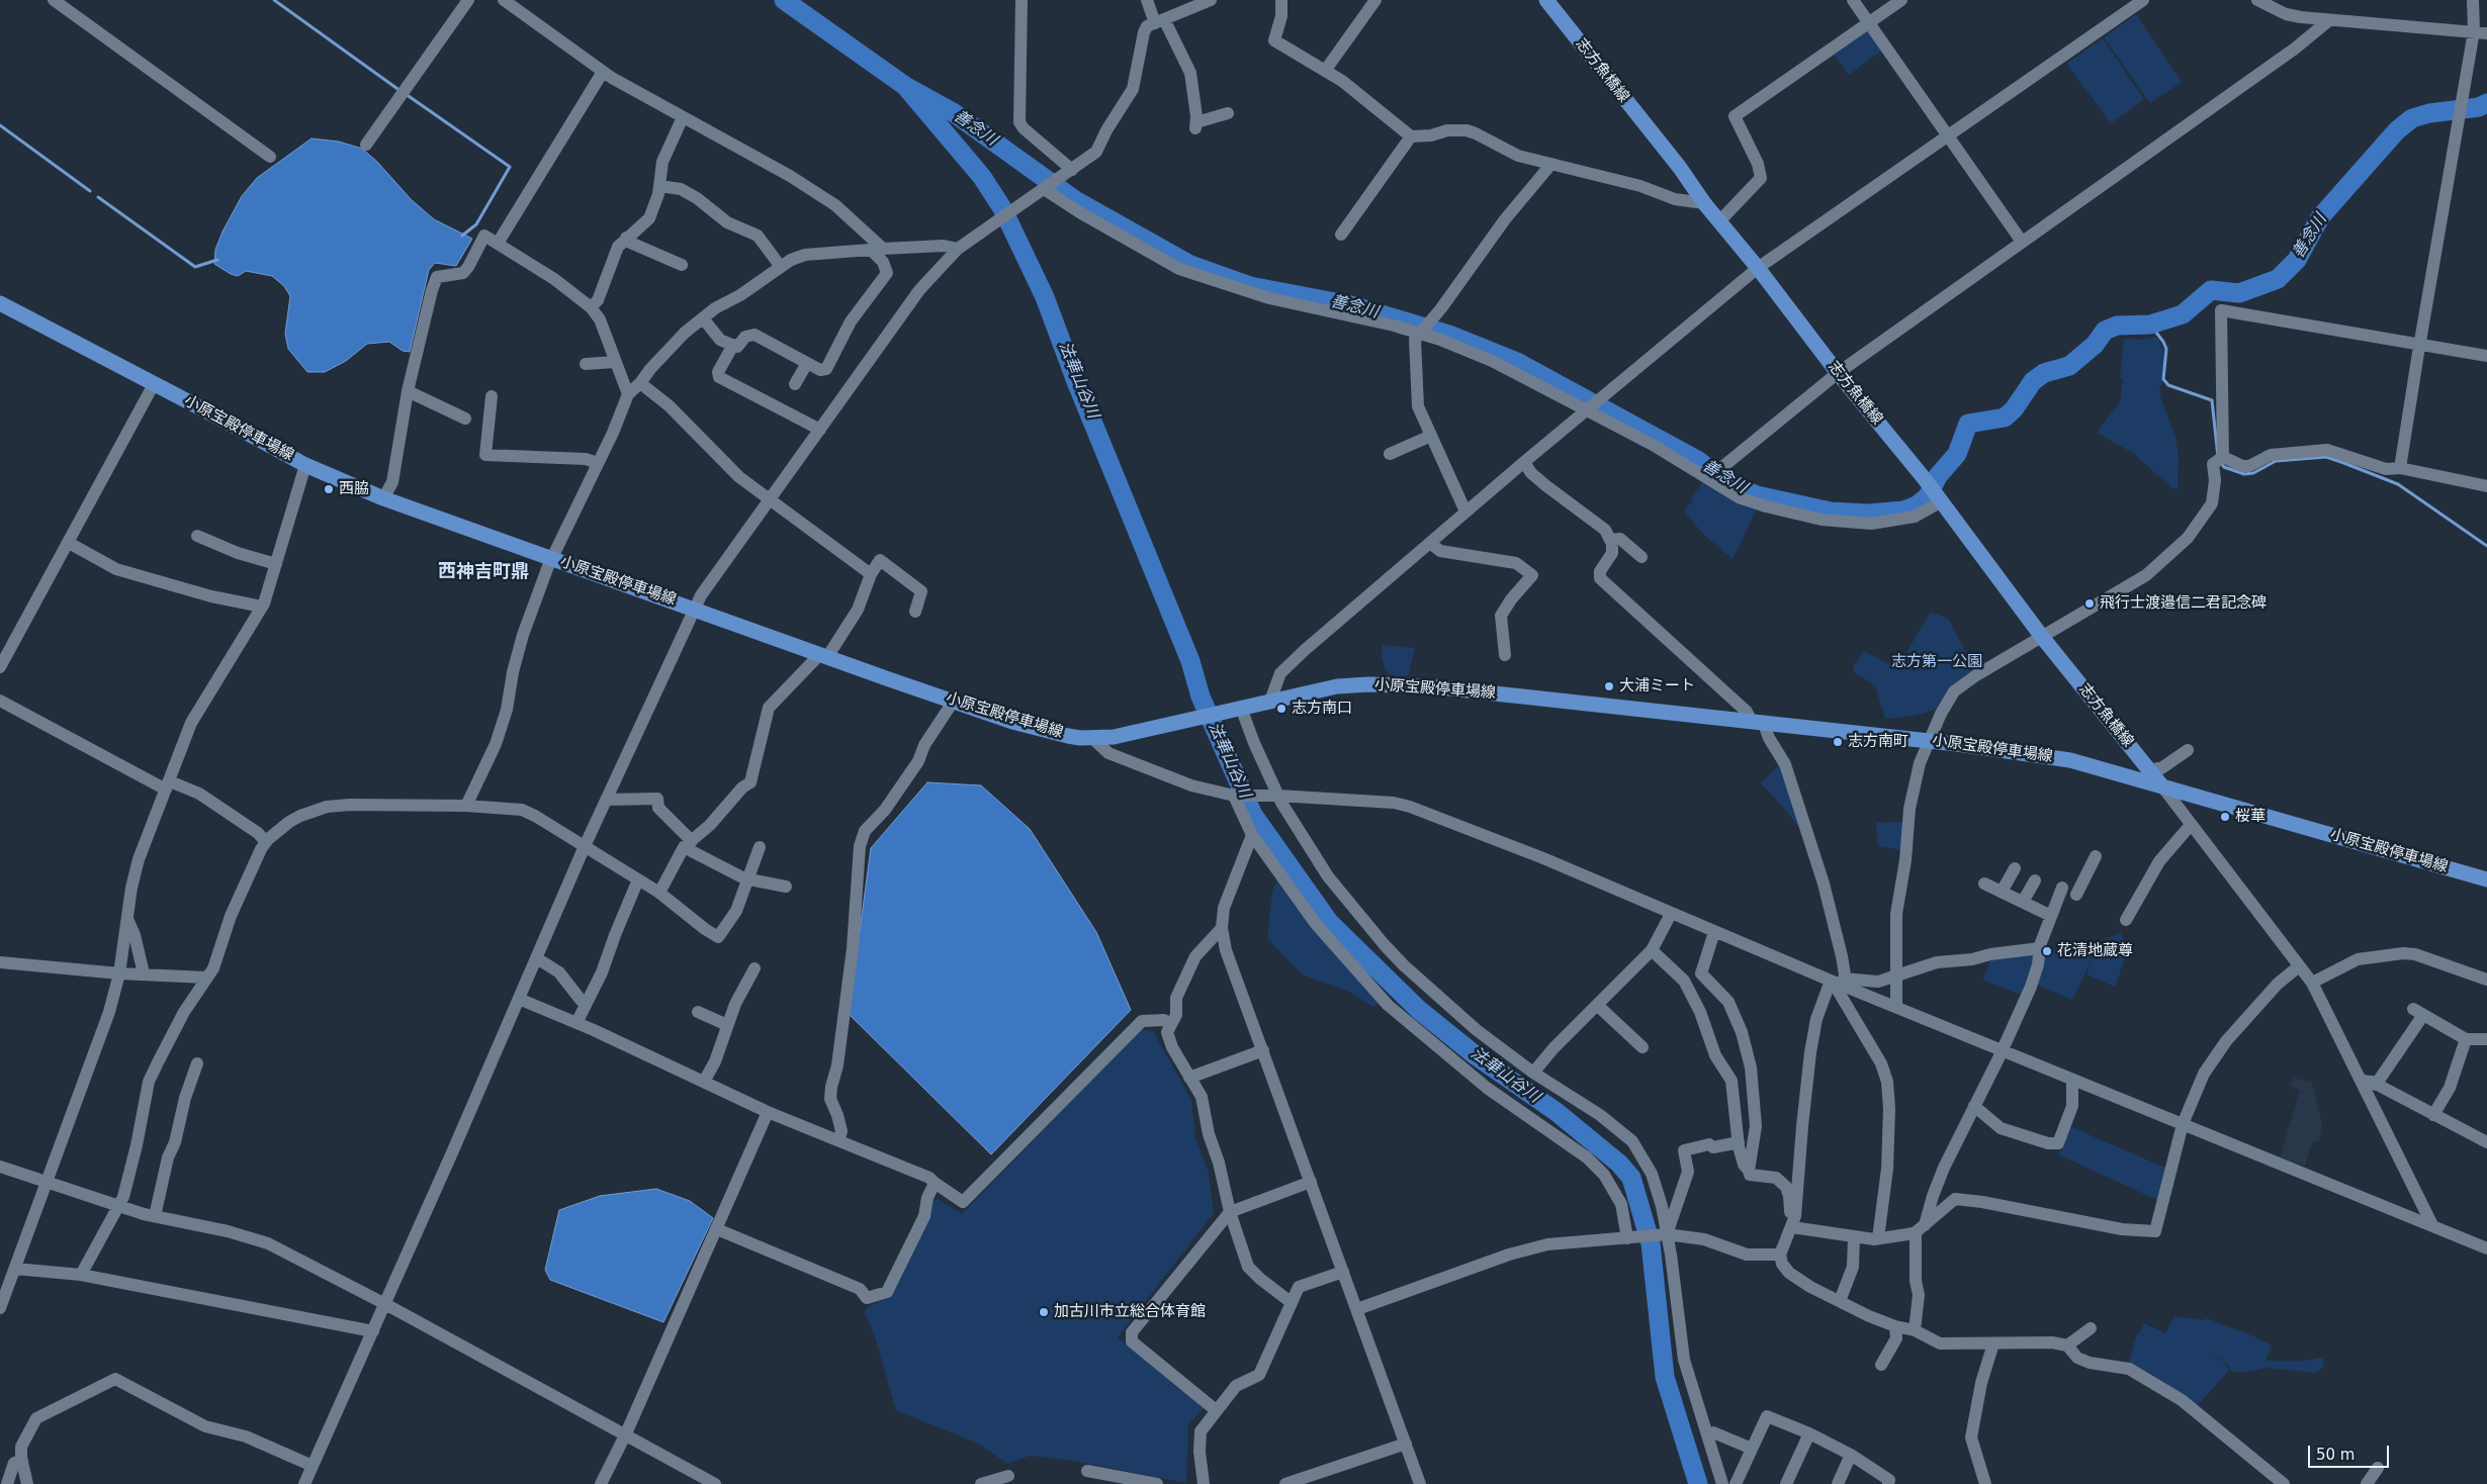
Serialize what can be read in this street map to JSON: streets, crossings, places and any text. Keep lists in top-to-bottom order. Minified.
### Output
{"streets":{"main road":["志方魚橋線","小原宝殿停車場線"]},"crossings":[["志方魚橋線","小原宝殿停車場線"]],"districts":["西神吉町鼎"],"water":["善念川","法華山谷川"],"parks":["志方第一公園"],"places":["西脇","飛行士渡邉信二君記念碑","大浦ミート","志方南口","志方南町","桜華","花清地蔵尊","加古川市立総合体育館"],"scale_bar":"50 m"}
